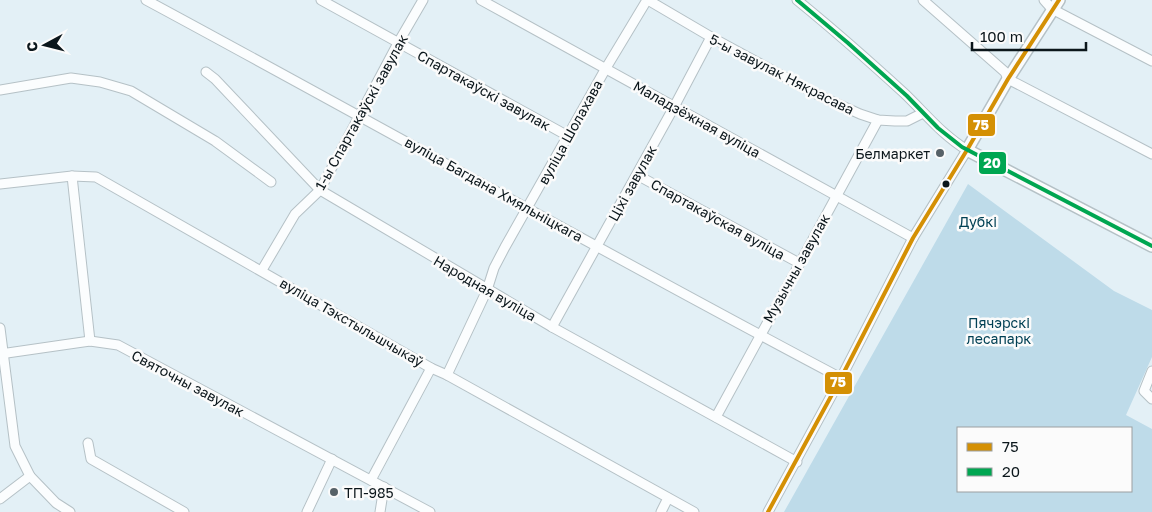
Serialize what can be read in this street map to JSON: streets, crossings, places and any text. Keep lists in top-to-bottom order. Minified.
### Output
{"streets":{"street":["5-ы завулак Някрасава","Спартакаўскі завулак","1-ы Спартакаўскі завулак","Маладзёжная вуліца","вуліца Шолахава","Ціхі завулак","вуліца Багдана Хмяльніцкага","Спартакаўская вуліца","Музычны завулак","Народная вуліца","вуліца Тэкстыльшчыкаў","Святочны завулак"]},"crossings":[["5-ы завулак Някрасава","вуліца Шолахава"],["5-ы завулак Някрасава","Ціхі завулак"],["5-ы завулак Някрасава","Музычны завулак"],["Спартакаўскі завулак","1-ы Спартакаўскі завулак"],["Спартакаўскі завулак","вуліца Шолахава"],["1-ы Спартакаўскі завулак","вуліца Багдана Хмяльніцкага"],["1-ы Спартакаўскі завулак","Народная вуліца"],["1-ы Спартакаўскі завулак","вуліца Тэкстыльшчыкаў"],["Маладзёжная вуліца","вуліца Шолахава"],["Маладзёжная вуліца","Ціхі завулак"],["Маладзёжная вуліца","Музычны завулак"],["вуліца Шолахава","вуліца Багдана Хмяльніцкага"],["вуліца Шолахава","Народная вуліца"],["вуліца Шолахава","вуліца Тэкстыльшчыкаў"],["Ціхі завулак","вуліца Багдана Хмяльніцкага"],["Ціхі завулак","Спартакаўская вуліца"],["Ціхі завулак","Народная вуліца"],["вуліца Багдана Хмяльніцкага","Музычны завулак"],["Спартакаўская вуліца","Музычны завулак"],["Музычны завулак","Народная вуліца"]],"parks":["Дубкі","Пячэрскі лесапарк"],"places":["Белмаркет","ТП-985"],"lines":["transit line 75","transit line 20"],"legend":["75","20"],"scale_bar":"100 m","north":"left"}
